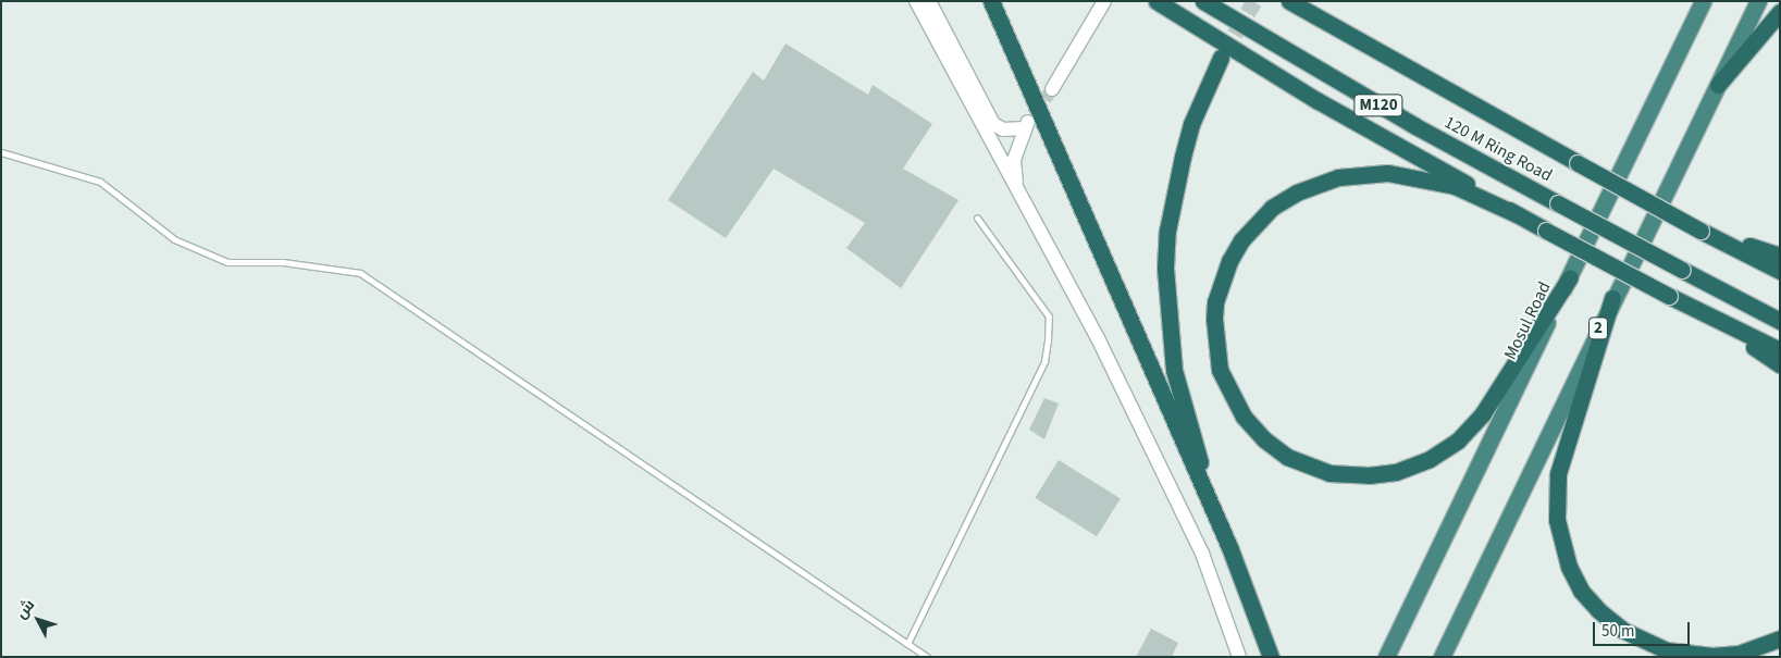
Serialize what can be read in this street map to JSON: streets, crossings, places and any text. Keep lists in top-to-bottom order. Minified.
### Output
{"streets":{"highway":["M120","120 M Ring Road","Mosul Road","2"]},"scale_bar":"50 m","north":"top left"}
